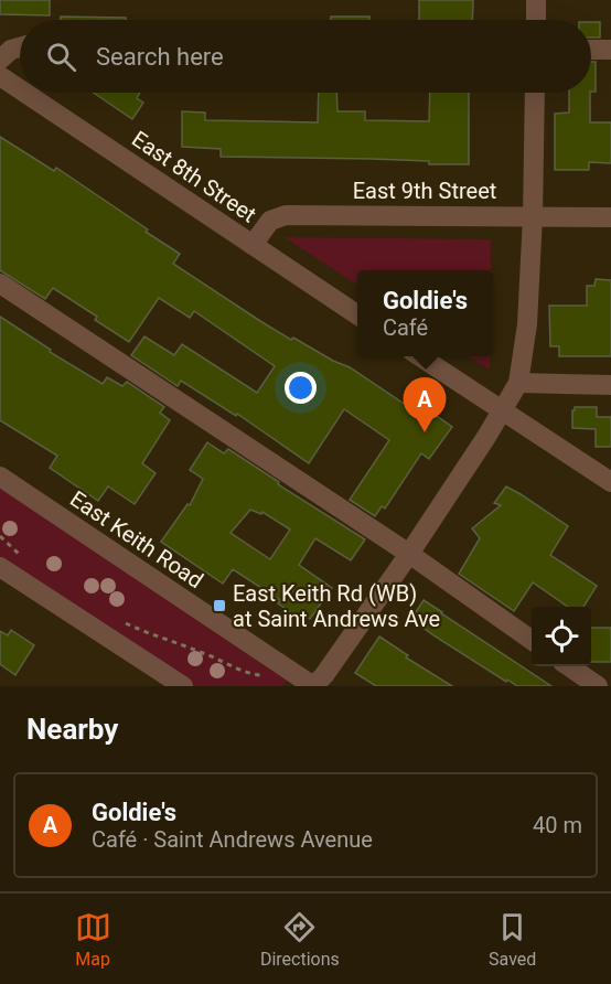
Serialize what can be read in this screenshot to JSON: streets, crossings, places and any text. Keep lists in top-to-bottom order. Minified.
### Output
{"streets":{"street":["East 8th Street","East 9th Street","East Keith Road"]},"crossings":[["East 8th Street","East 9th Street"]],"places":{"transit":["East Keith Rd (WB) at Saint Andrews Ave"]},"page":{"search":"Search here","popup":["Goldie's","Café"],"pins":"A","heading":"Nearby","list":[{"mark":"A","name":"Goldie's","note":"Café · Saint Andrews Avenue","value":"40 m"}],"nav":["Map","Directions","Saved"]}}
